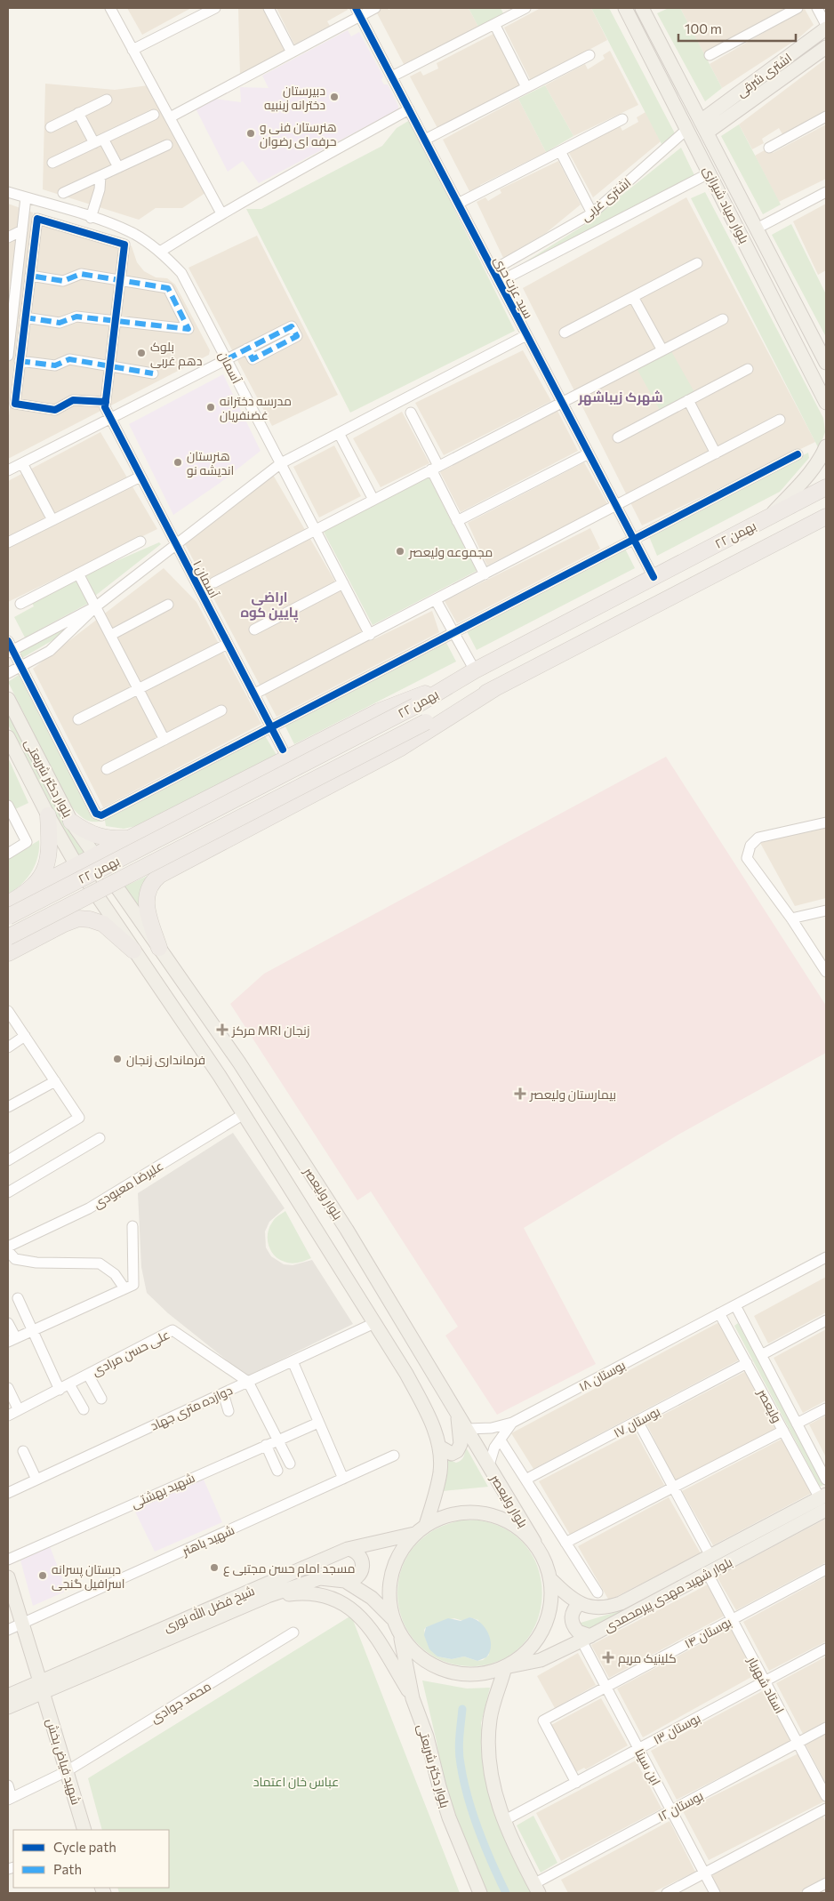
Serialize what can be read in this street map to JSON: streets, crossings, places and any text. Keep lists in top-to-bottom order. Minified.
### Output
{"streets":{"highway":["۲۲ بهمن"],"main road":["اشتری شرقی","بلوار صیاد شیرازی","بلوار دکتر شریعتی","بلوار ولیعصر","بلوار شهید مهدی پیرمحمدی","شیخ فضل الله نوری","شهید فیاض بخش"],"street":["اشتری غربی","سید عزت حری","آسمان","آسمان ۱","علیرضا معبودی","علی حسن مرادی","بوستان ۱۸","ولیعصر","دوازده متری جهاد","بوستان ۱۷","شهید بهشتی","شهید باهنر","بوستان ۱۴","استاد شهریار","محمد جوادی","بوستان ۱۳","ابن سینا","بوستان ۱۲"]},"crossings":[["اشتری شرقی","بلوار صیاد شیرازی"],["اشتری غربی","بلوار صیاد شیرازی"],["اشتری غربی","سید عزت حری"],["سید عزت حری","۲۲ بهمن"],["بلوار دکتر شریعتی","بلوار ولیعصر"],["علیرضا معبودی","بلوار ولیعصر"],["بلوار ولیعصر","بوستان ۱۸"],["بلوار ولیعصر","دوازده متری جهاد"],["علی حسن مرادی","دوازده متری جهاد"],["بوستان ۱۸","ولیعصر"],["ولیعصر","بوستان ۱۷"],["ولیعصر","بلوار شهید مهدی پیرمحمدی"],["شهید باهنر","شهید فیاض بخش"],["بلوار شهید مهدی پیرمحمدی","استاد شهریار"],["بلوار شهید مهدی پیرمحمدی","ابن سینا"],["شیخ فضل الله نوری","شهید فیاض بخش"],["بوستان ۱۴","استاد شهریار"],["بوستان ۱۴","بوستان ۱۳"],["بوستان ۱۴","ابن سینا"],["استاد شهریار","بوستان ۱۳"],["استاد شهریار","بوستان ۱۲"],["محمد جوادی","شهید فیاض بخش"],["بوستان ۱۳","ابن سینا"],["ابن سینا","بوستان ۱۲"]],"districts":["شهرک زیباشهر","اراضی پایین کوه"],"parks":["عباس خان اعتماد"],"places":{"other":["دبیرستان دخترانه زینبیه","هنرستان فنی و حرفه ای رضوان","بلوک دهم غربی","مدرسه دخترانه غضنفریان","هنرستان اندیشه نو","مجموعه ولیعصر","فرمانداری زنجان","مسجد امام حسن مجتبی ع","دبستان پسرانه اسرافیل گنجی"],"health":["مرکز MRI زنجان","بیمارستان ولیعصر","کلینیک مریم"]},"legend":["Cycle path","Path"],"scale_bar":"100 m"}
